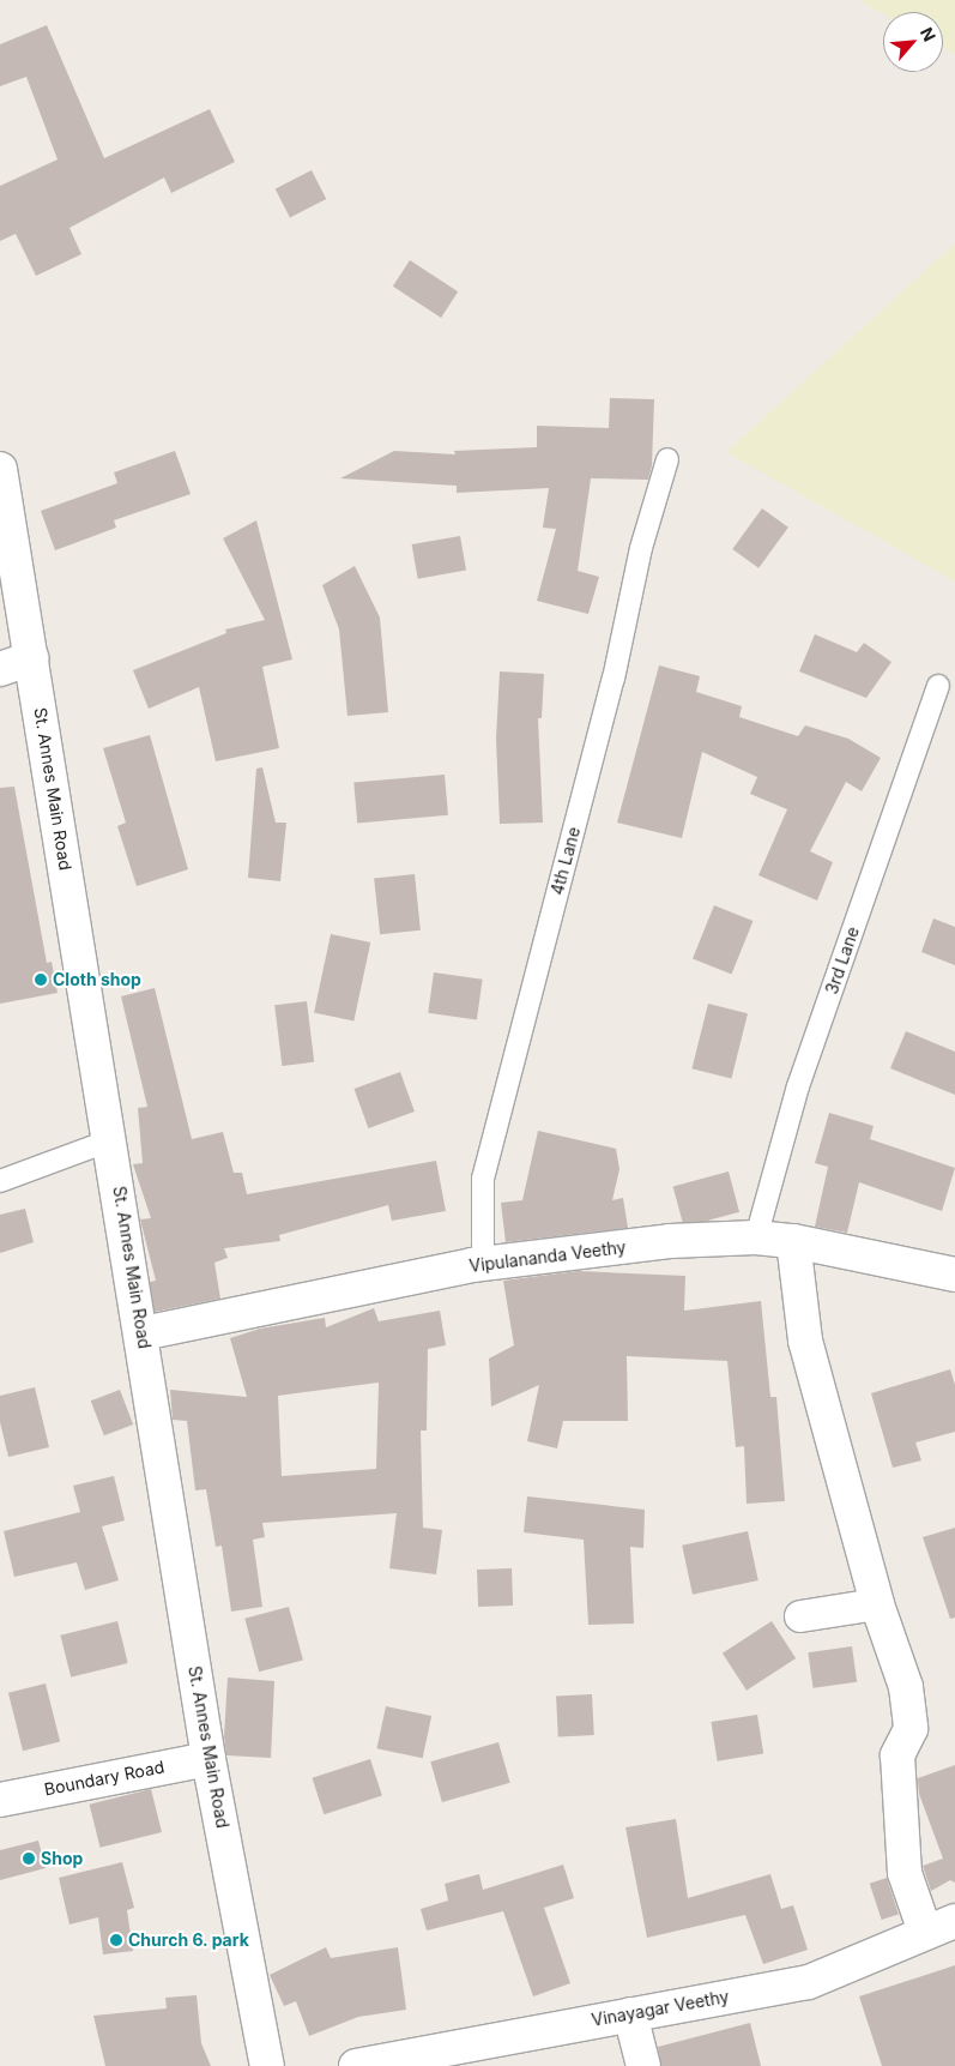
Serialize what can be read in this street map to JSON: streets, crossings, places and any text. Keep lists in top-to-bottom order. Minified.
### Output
{"streets":{"street":["St. Annes Main Road","Vipulananda Veethy","Boundary Road","Vinayagar Veethy"],"lane":["4th Lane","3rd Lane"]},"crossings":[["St. Annes Main Road","Vipulananda Veethy"],["St. Annes Main Road","Boundary Road"],["4th Lane","Vipulananda Veethy"],["3rd Lane","Vipulananda Veethy"]],"places":["Cloth shop","Shop","Church 6. park"],"north":"top right"}
